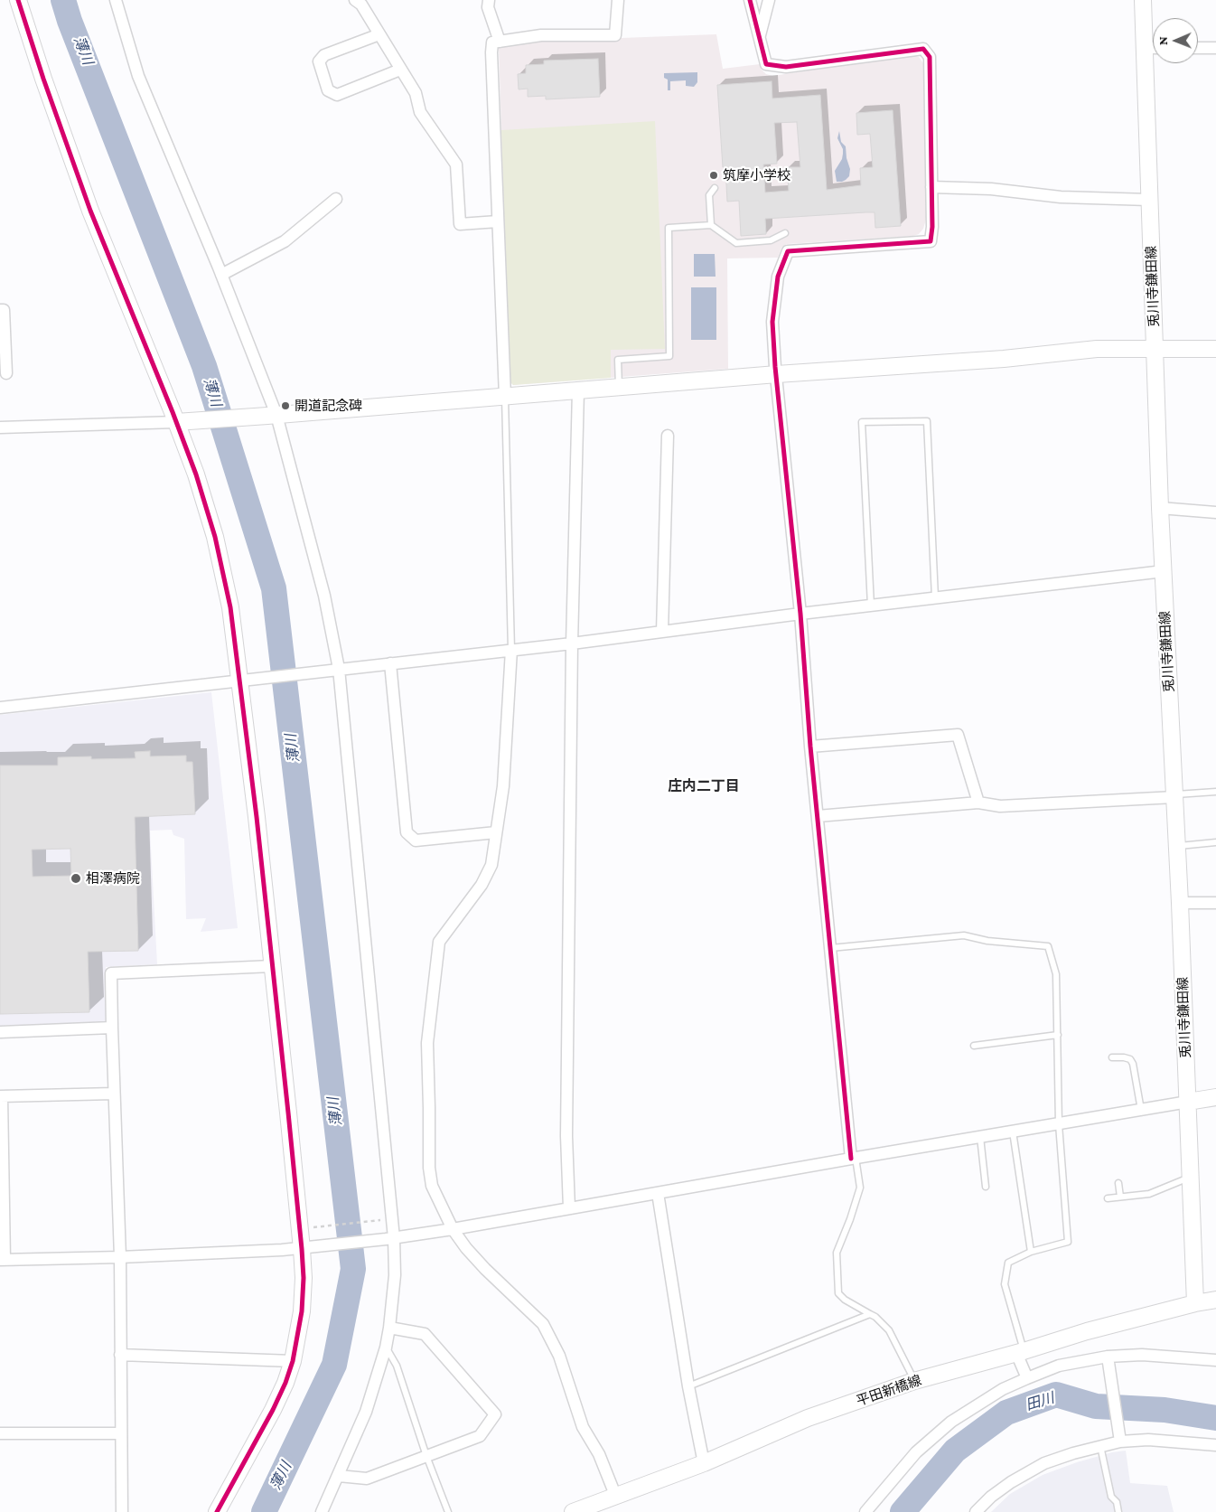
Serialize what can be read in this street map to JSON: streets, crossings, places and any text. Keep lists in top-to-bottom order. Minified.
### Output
{"streets":{"street":["兎川寺鎌田線","平田新橋線"]},"crossings":[["兎川寺鎌田線","平田新橋線"]],"districts":["庄内二丁目"],"water":["薄川","田川"],"places":["筑摩小学校","開道記念碑","相澤病院"],"north":"left"}
